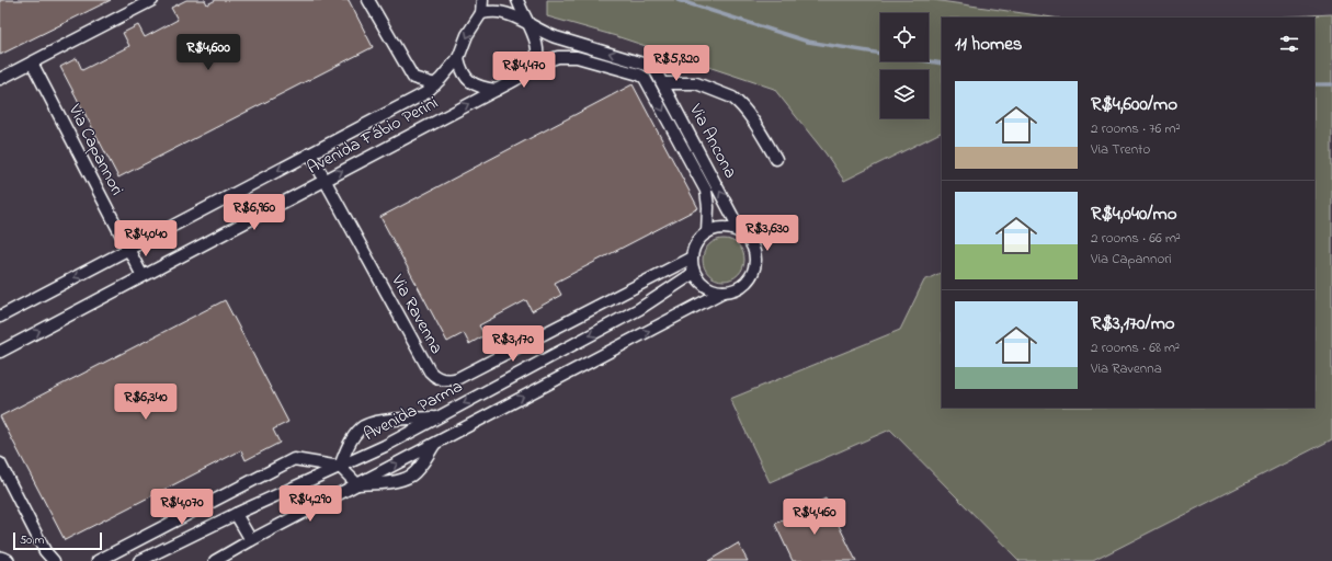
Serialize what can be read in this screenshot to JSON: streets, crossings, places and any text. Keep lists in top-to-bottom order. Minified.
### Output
{"streets":{"street":["Avenida Fábio Perini","Via Ancona","Via Capannori","Via Ravenna","Avenida Parma"]},"crossings":[["Avenida Fábio Perini","Via Ancona"],["Avenida Fábio Perini","Via Capannori"],["Avenida Fábio Perini","Via Ravenna"],["Via Ancona","Via Ravenna"],["Via Ancona","Avenida Parma"],["Via Ravenna","Avenida Parma"]],"scale_bar":"50 m","page":{"heading":"11 homes","price":["R$4,600","R$5,820","R$4,470","R$6,960","R$3,630","R$4,040","R$3,170","R$6,340","R$4,290","R$4,070","R$4,460"],"list":[{"name":"R$4,600/mo","note":"2 rooms · 76 m² · Via Trento"},{"name":"R$4,040/mo","note":"2 rooms · 66 m² · Via Capannori"},{"name":"R$3,170/mo","note":"2 rooms · 68 m² · Via Ravenna"}],"scale":"50 m"}}
